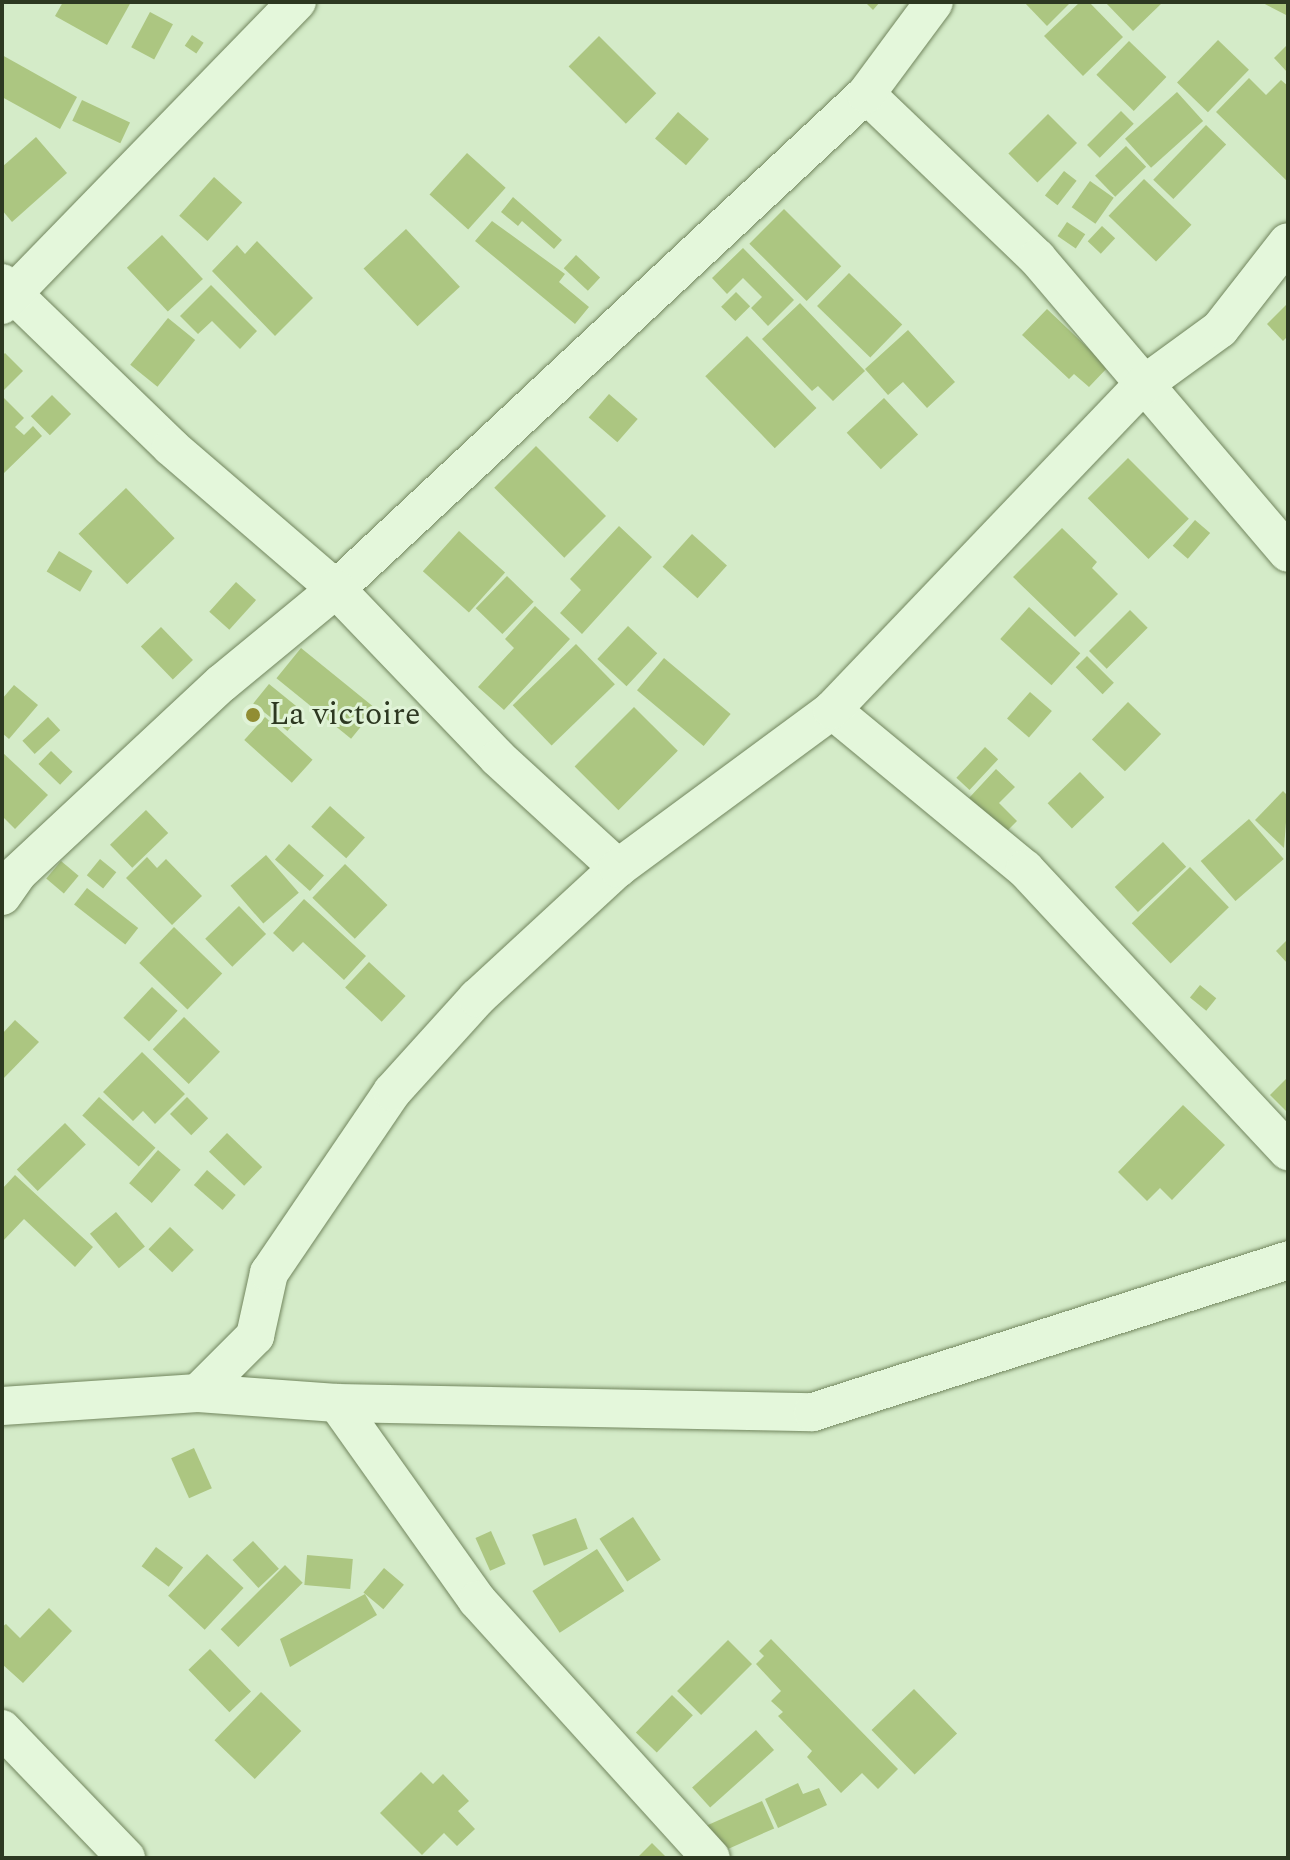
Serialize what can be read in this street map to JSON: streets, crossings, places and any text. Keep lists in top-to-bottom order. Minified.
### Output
{"places":["La victoire"]}
